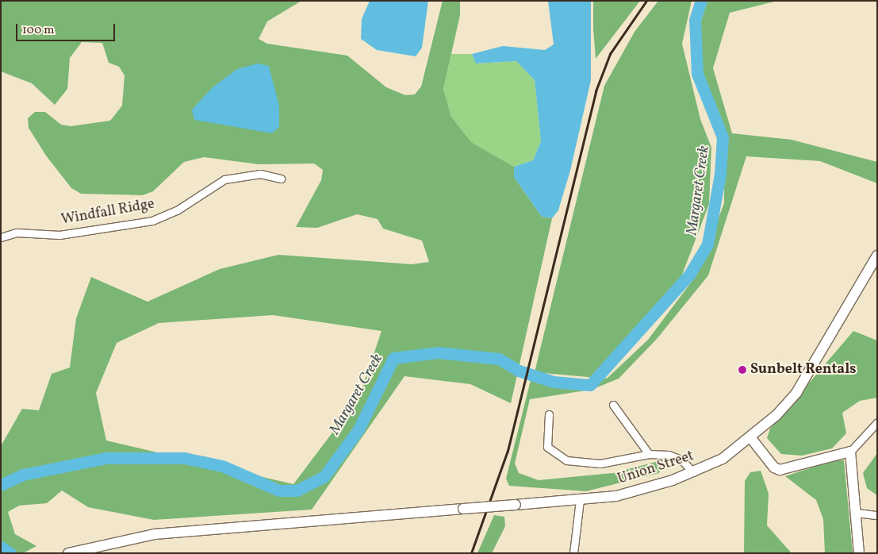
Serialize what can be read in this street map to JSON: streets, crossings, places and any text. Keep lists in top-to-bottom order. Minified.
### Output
{"streets":{"main road":["Union Street"],"street":["Windfall Ridge"]},"water":["Margaret Creek"],"places":["Sunbelt Rentals"],"scale_bar":"100 m"}
